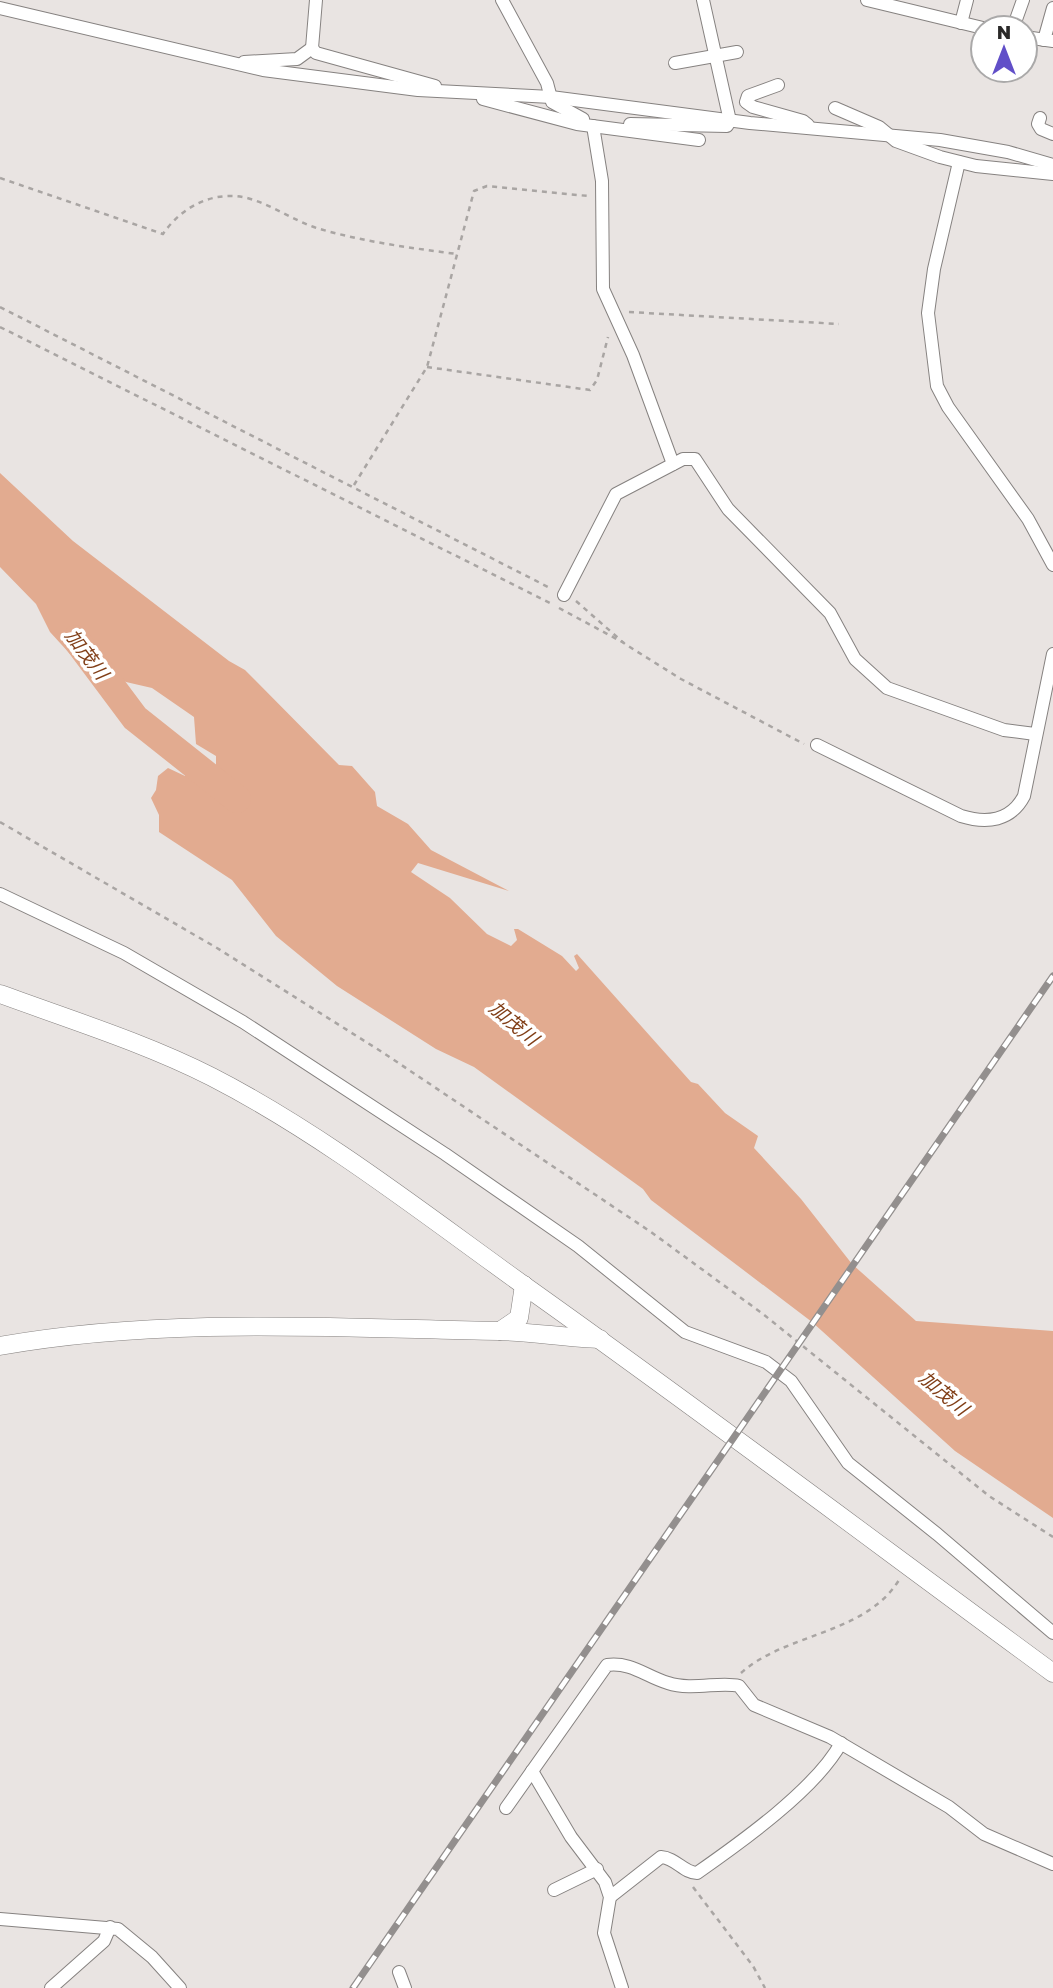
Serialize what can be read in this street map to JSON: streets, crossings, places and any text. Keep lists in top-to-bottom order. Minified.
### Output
{"water":["加茂川"],"north":"top"}
